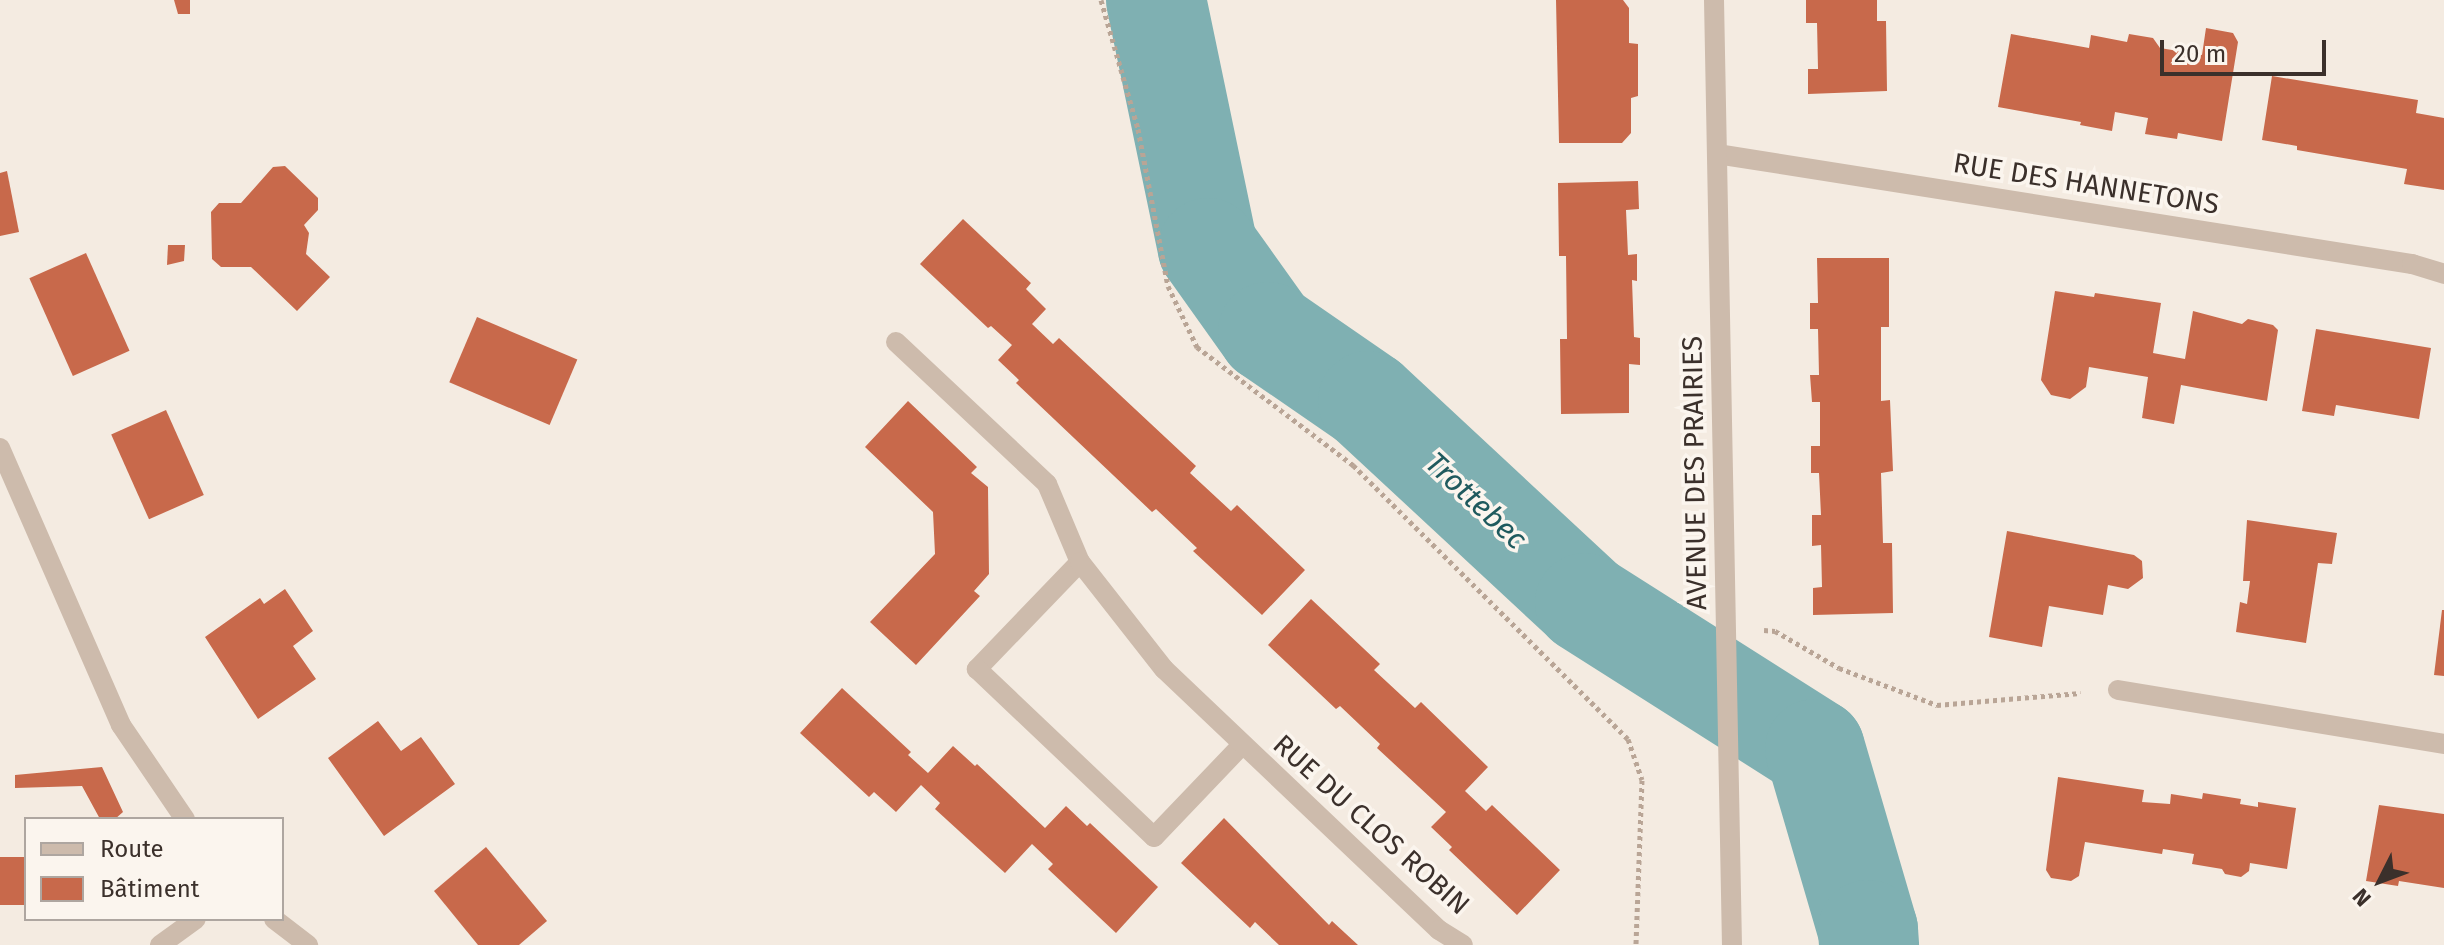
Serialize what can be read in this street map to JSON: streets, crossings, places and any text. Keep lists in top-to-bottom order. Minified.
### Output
{"streets":{"street":["RUE DES HANNETONS","AVENUE DES PRAIRIES","RUE DU CLOS ROBIN"]},"crossings":[["RUE DES HANNETONS","AVENUE DES PRAIRIES"]],"water":["Trottebec"],"legend":["Route","Bâtiment"],"scale_bar":"20 m","north":"bottom left"}
